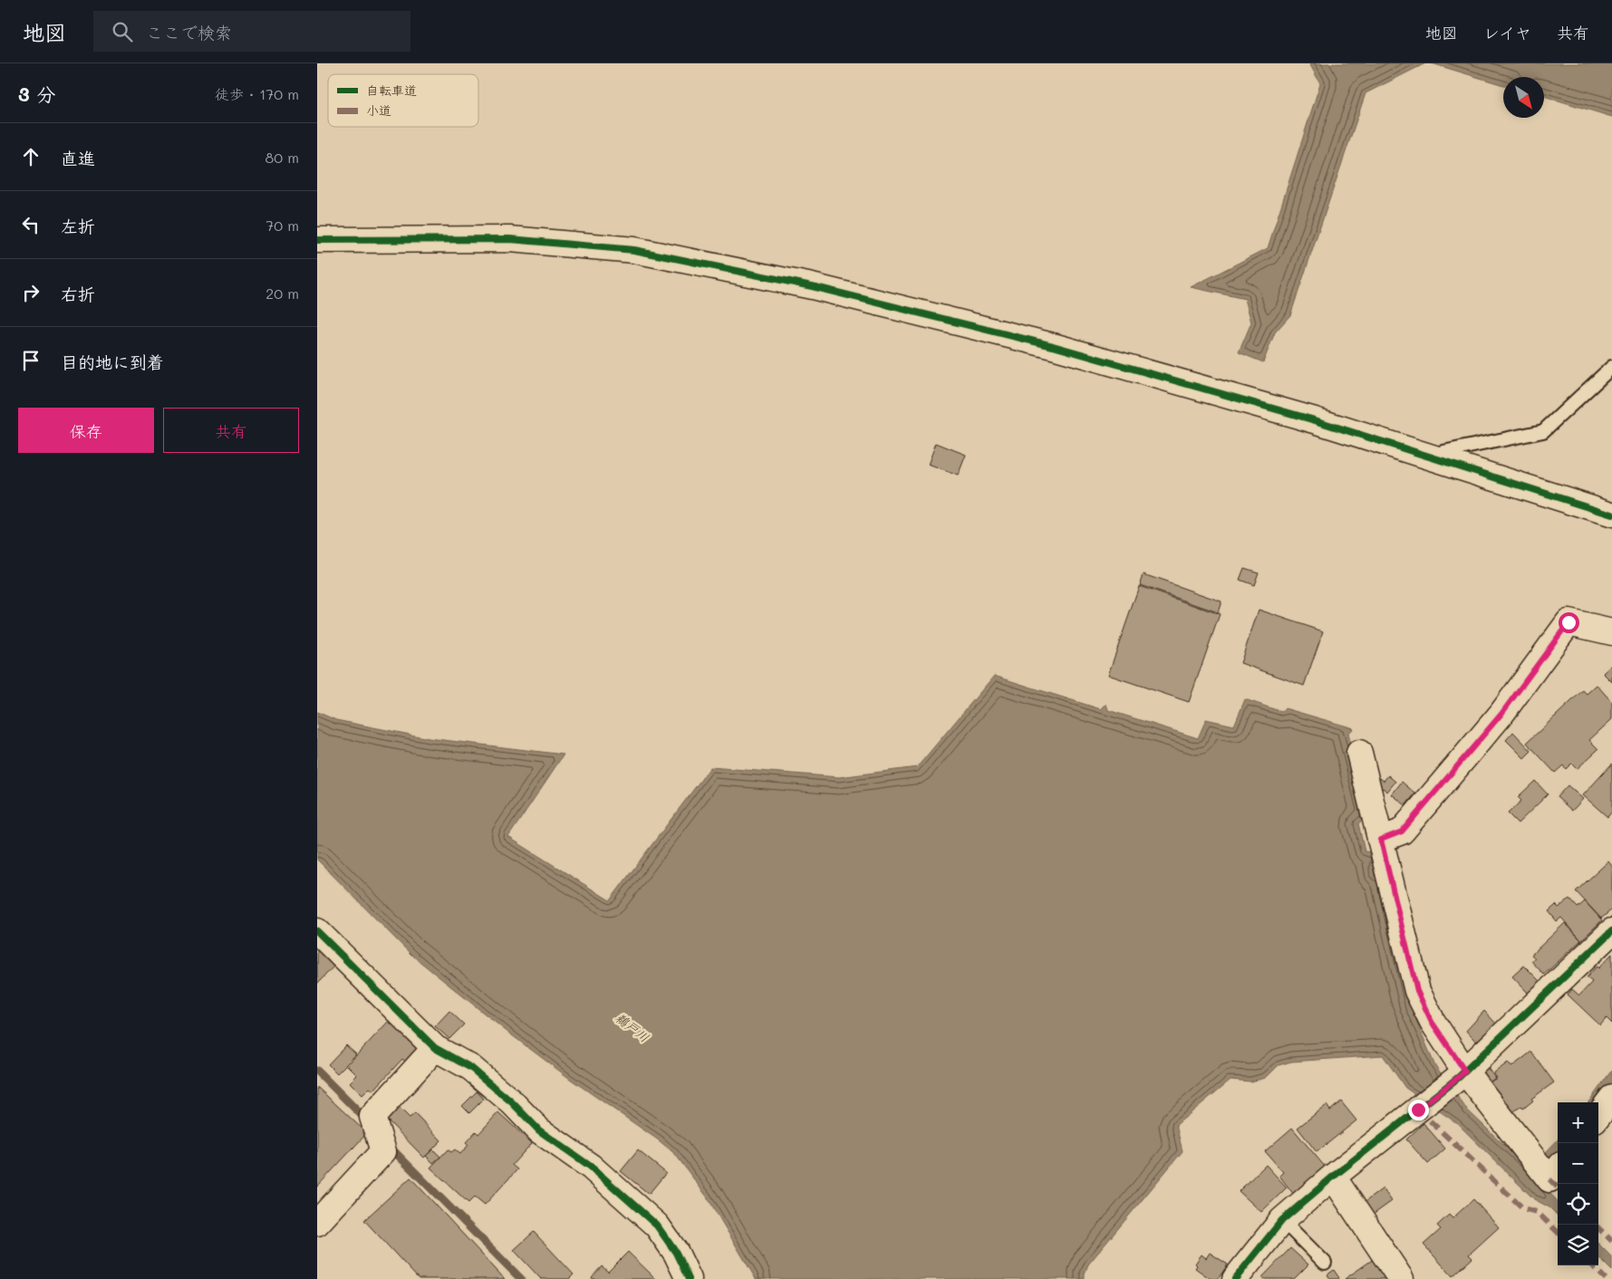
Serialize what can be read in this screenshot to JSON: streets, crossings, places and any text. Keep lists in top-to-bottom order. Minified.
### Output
{"water":["鵜戸川"],"legend":["自転車道","小道"],"north":"bottom right","page":{"header":"地図","search":"ここで検索","nav":["地図","レイヤ","共有"],"heading":["3 分","徒歩 · 170 m"],"list":[["直進","80 m"],["左折","70 m"],["右折","20 m"],"目的地に到着"],"buttons":["保存","共有"],"map_buttons":["+","−"]}}
